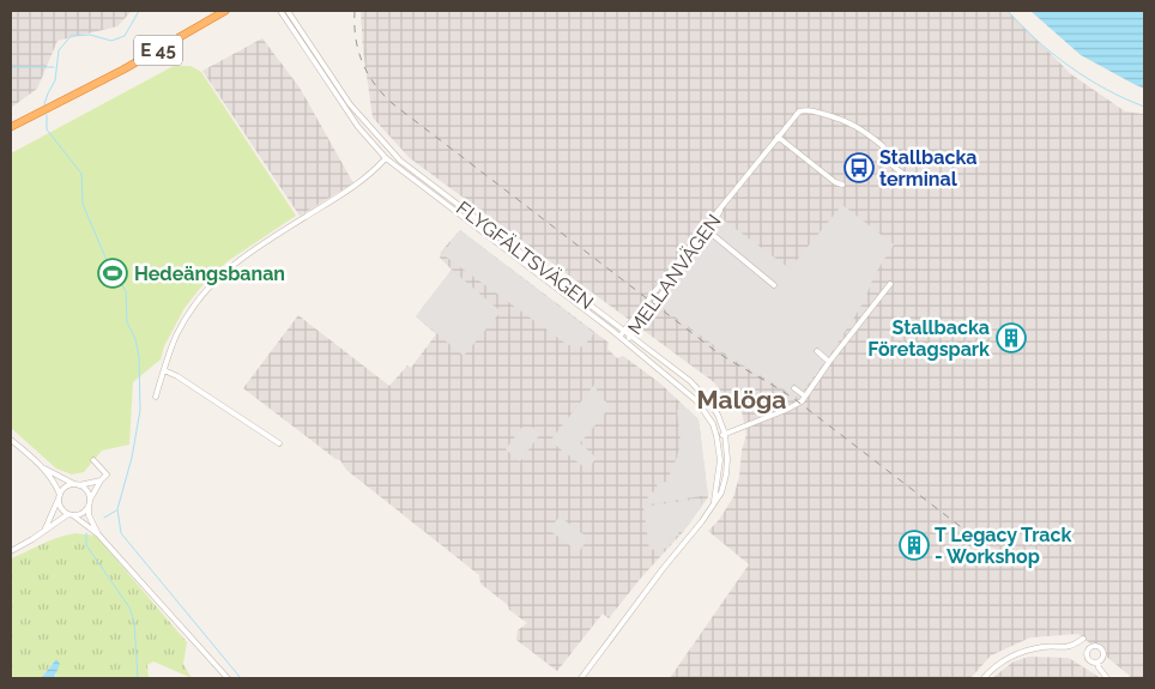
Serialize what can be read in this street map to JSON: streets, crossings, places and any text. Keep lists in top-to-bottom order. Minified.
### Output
{"streets":{"highway":["E 45"],"street":["FLYGFÄLTSVÄGEN","MELLANVÄGEN"]},"crossings":[["FLYGFÄLTSVÄGEN","MELLANVÄGEN"]],"districts":["Malöga"],"places":{"bus stop":["Stallbacka terminal"],"sports":["Hedeängsbanan"],"building":["Stallbacka Företagspark","T Legacy Track - Workshop"]}}
